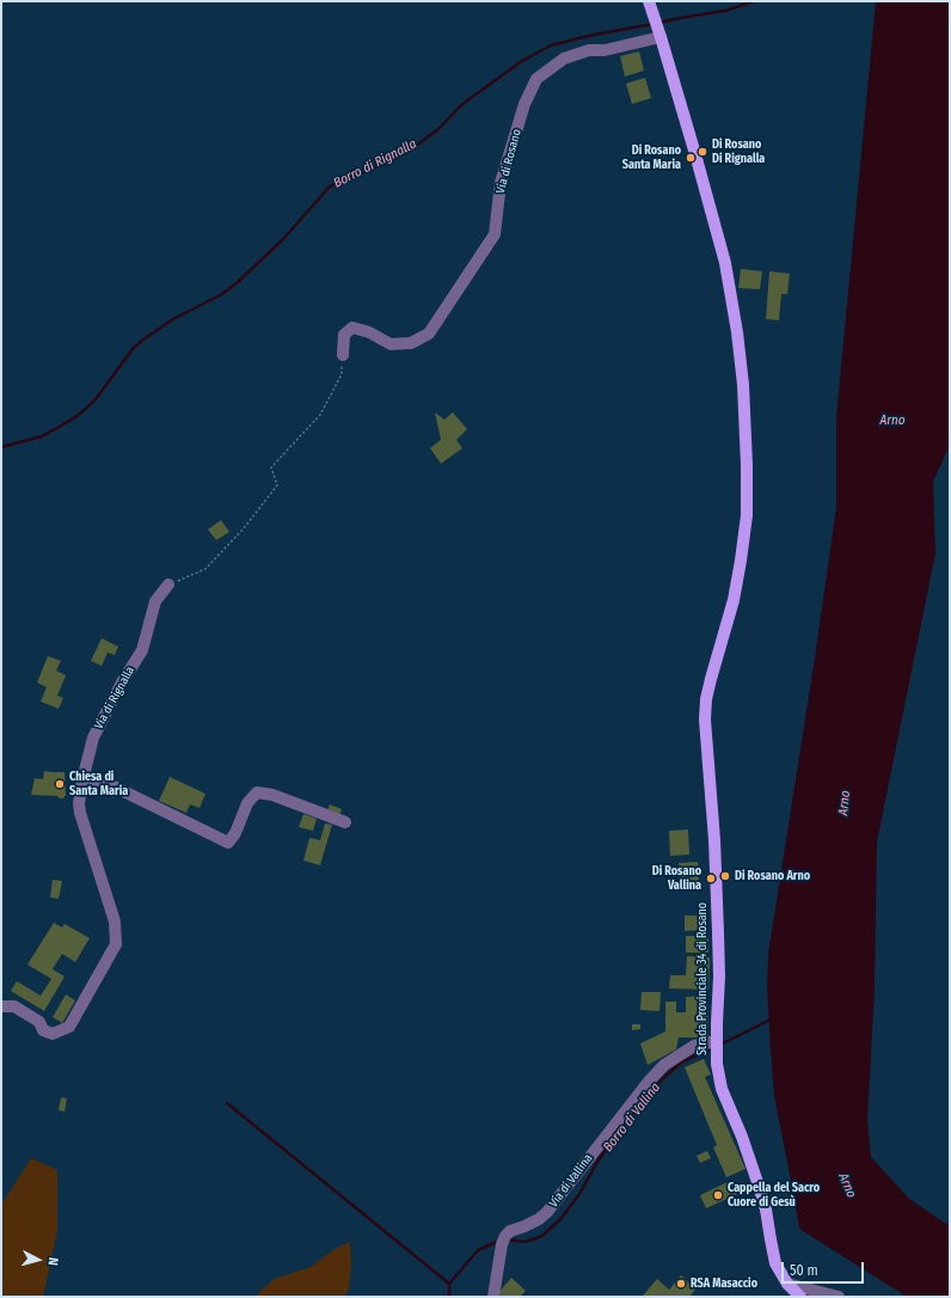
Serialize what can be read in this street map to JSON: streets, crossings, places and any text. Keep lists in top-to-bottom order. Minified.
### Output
{"streets":{"main road":["Strada Provinciale 34 di Rosano"],"street":["Via di Rosano","Via di Rignalla","Via di Vallina"]},"crossings":[["Via di Rosano","Strada Provinciale 34 di Rosano"],["Strada Provinciale 34 di Rosano","Via di Vallina"]],"water":["Borro di Rignalla","Arno","Borro di Vallina"],"places":["Di Rosano Di Rignalla","Di Rosano Santa Maria","Chiesa di Santa Maria","Di Rosano Arno","Di Rosano Vallina","Cappella del Sacro Cuore di Gesù","RSA Masaccio"],"scale_bar":"50 m","north":"right"}
